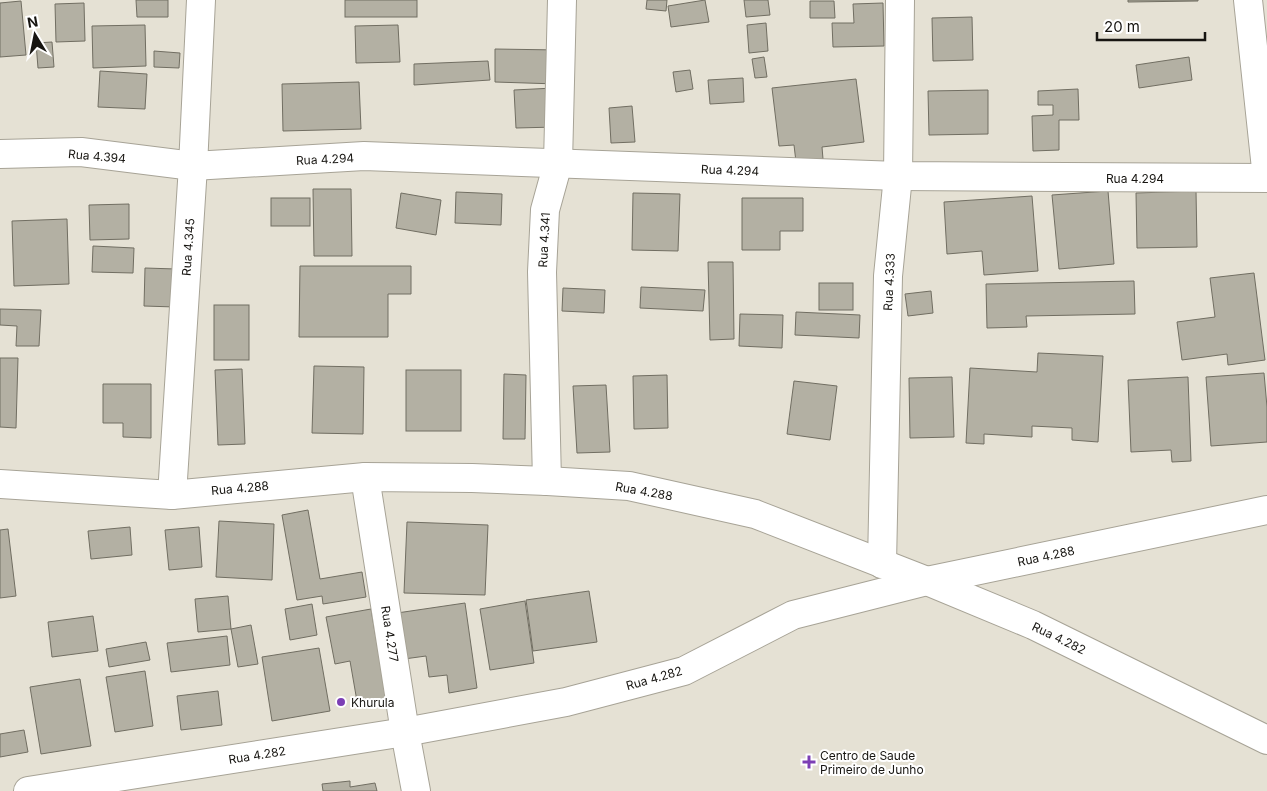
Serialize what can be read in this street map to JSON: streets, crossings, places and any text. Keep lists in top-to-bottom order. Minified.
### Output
{"streets":{"street":["Rua 4.394","Rua 4.294","Rua 4.341","Rua 4.345","Rua 4.333","Rua 4.288","Rua 4.277","Rua 4.282"]},"crossings":[["Rua 4.394","Rua 4.294"],["Rua 4.394","Rua 4.345"],["Rua 4.294","Rua 4.341"],["Rua 4.294","Rua 4.345"],["Rua 4.294","Rua 4.333"],["Rua 4.341","Rua 4.288"],["Rua 4.345","Rua 4.288"],["Rua 4.333","Rua 4.288"],["Rua 4.288","Rua 4.277"],["Rua 4.288","Rua 4.282"],["Rua 4.277","Rua 4.282"]],"places":{"other":["Khurula"],"health":["Centro de Saude Primeiro de Junho"]},"scale_bar":"20 m","north":"top"}
